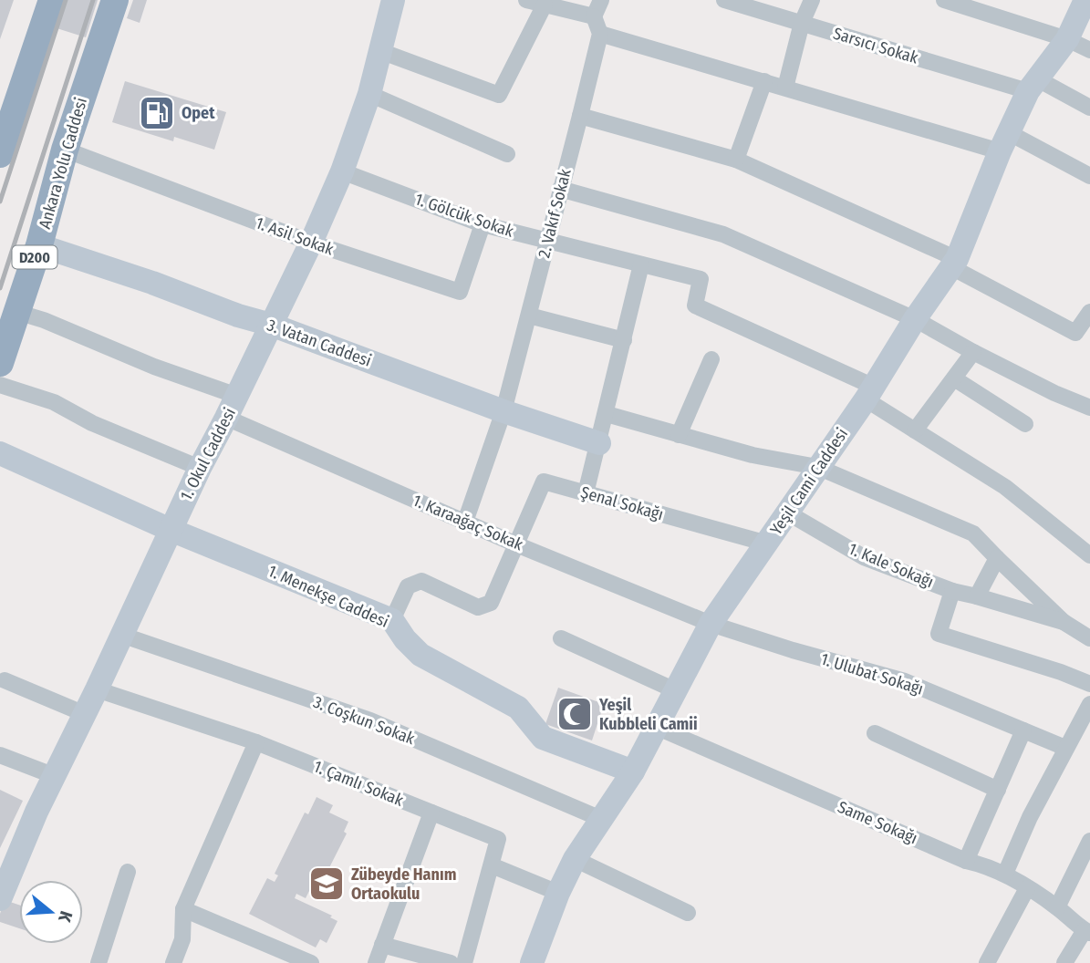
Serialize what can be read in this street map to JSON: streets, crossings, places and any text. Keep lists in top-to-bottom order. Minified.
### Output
{"streets":{"highway":["Ankara Yolu Caddesi","D200"],"main road":["3. Vatan Caddesi","1. Okul Caddesi","Yeşil Cami Caddesi","1. Menekşe Caddesi"],"street":["Sarsıcı Sokak","2. Vakıf Sokak","1. Gölcük Sokak","1. Asil Sokak","Şenal Sokağı","1. Karaağaç Sokak","1. Kale Sokağı","1. Ulubat Sokağı","3. Coşkun Sokak","1. Çamlı Sokak","Same Sokağı"]},"crossings":[["Sarsıcı Sokak","Yeşil Cami Caddesi"],["Ankara Yolu Caddesi","1. Asil Sokak"],["Ankara Yolu Caddesi","3. Vatan Caddesi"],["2. Vakıf Sokak","1. Gölcük Sokak"],["2. Vakıf Sokak","3. Vatan Caddesi"],["2. Vakıf Sokak","1. Karaağaç Sokak"],["1. Gölcük Sokak","1. Asil Sokak"],["1. Gölcük Sokak","1. Okul Caddesi"],["1. Gölcük Sokak","Yeşil Cami Caddesi"],["1. Asil Sokak","1. Okul Caddesi"],["3. Vatan Caddesi","1. Okul Caddesi"],["1. Okul Caddesi","1. Karaağaç Sokak"],["1. Okul Caddesi","1. Menekşe Caddesi"],["1. Okul Caddesi","3. Coşkun Sokak"],["1. Okul Caddesi","1. Çamlı Sokak"],["Yeşil Cami Caddesi","Şenal Sokağı"],["Yeşil Cami Caddesi","1. Karaağaç Sokak"],["Yeşil Cami Caddesi","1. Kale Sokağı"],["Yeşil Cami Caddesi","1. Menekşe Caddesi"],["Yeşil Cami Caddesi","1. Ulubat Sokağı"],["Yeşil Cami Caddesi","3. Coşkun Sokak"],["Yeşil Cami Caddesi","Same Sokağı"],["Şenal Sokağı","1. Karaağaç Sokak"],["1. Karaağaç Sokak","1. Ulubat Sokağı"]],"places":{"fuel station":["Opet"],"mosque":["Yeşil Kubbleli Camii"],"school or university":["Zübeyde Hanım Ortaokulu"]},"north":"right"}
